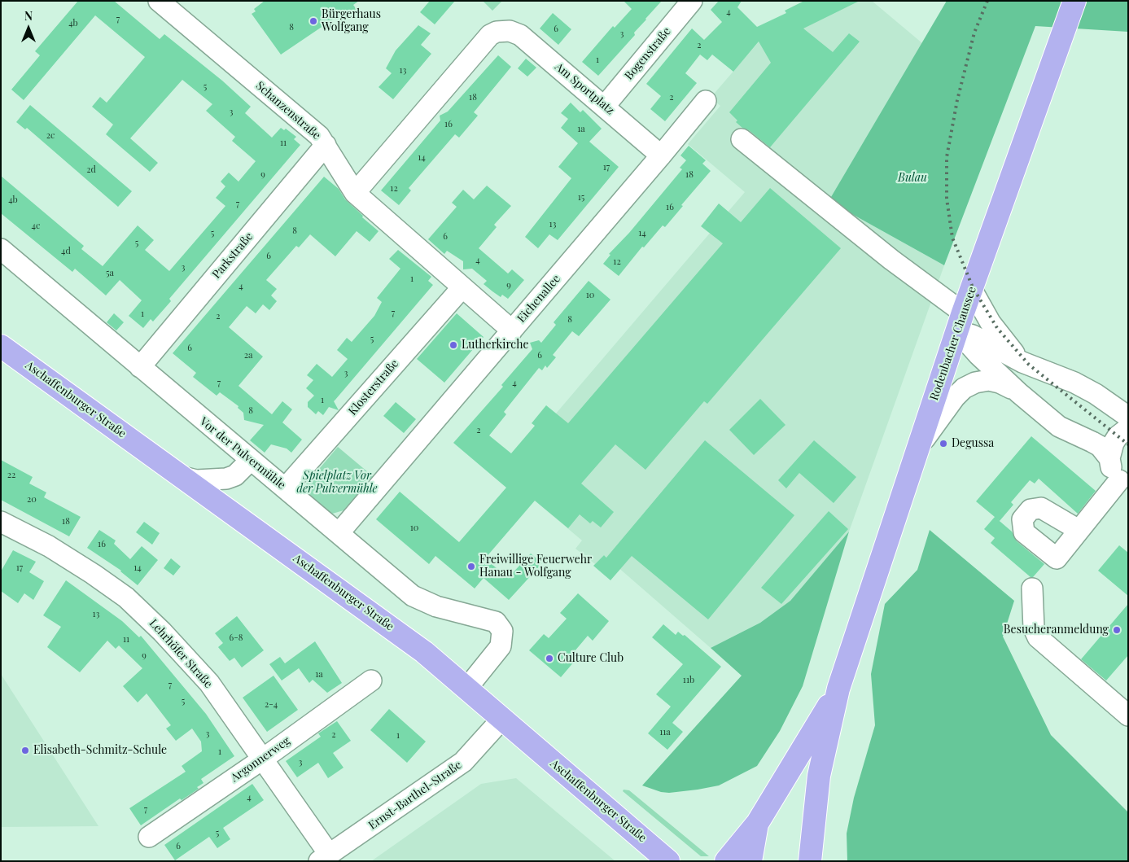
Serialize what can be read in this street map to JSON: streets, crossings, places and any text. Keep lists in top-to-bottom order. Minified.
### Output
{"streets":{"main road":["Rodenbacher Chaussee","Aschaffenburger Straße"],"street":["Bogenstraße","Am Sportplatz","Schanzenstraße","Parkstraße","Eichenallee","Klosterstraße","Vor der Pulvermühle","Lehrhöfer Straße","Argonnerweg","Ernst-Barthel-Straße"]},"crossings":[["Bogenstraße","Am Sportplatz"],["Am Sportplatz","Schanzenstraße"],["Am Sportplatz","Eichenallee"],["Schanzenstraße","Parkstraße"],["Schanzenstraße","Eichenallee"],["Schanzenstraße","Klosterstraße"],["Parkstraße","Vor der Pulvermühle"],["Eichenallee","Vor der Pulvermühle"],["Klosterstraße","Vor der Pulvermühle"],["Aschaffenburger Straße","Vor der Pulvermühle"],["Aschaffenburger Straße","Ernst-Barthel-Straße"],["Lehrhöfer Straße","Argonnerweg"],["Lehrhöfer Straße","Ernst-Barthel-Straße"]],"parks":["Bulau","Spielplatz Vor der Pulvermühle"],"places":["Bürgerhaus Wolfgang","Lutherkirche","Degussa","Freiwillige Feuerwehr Hanau - Wolfgang","Besucheranmeldung","Culture Club","Elisabeth-Schmitz-Schule"],"house_numbers":["4","7","4b","8","6","3","2","1","13","5","18","2","3","16","1a","2c","11","14","17","2d","9","18","12","15","4b","7","16","13","4c","8","5","14","6","5","4d","6","4","12","3","5a","1","9","4","10","7","1","2","8","5","6","2a","6","3","7","4","1","8","2","22","20","18","10","16","17","14","13","6-8","11","9","1a","11b","7","5","2-4","11a","3","2","1","1","3","4","7","5","6"],"north":"top"}
